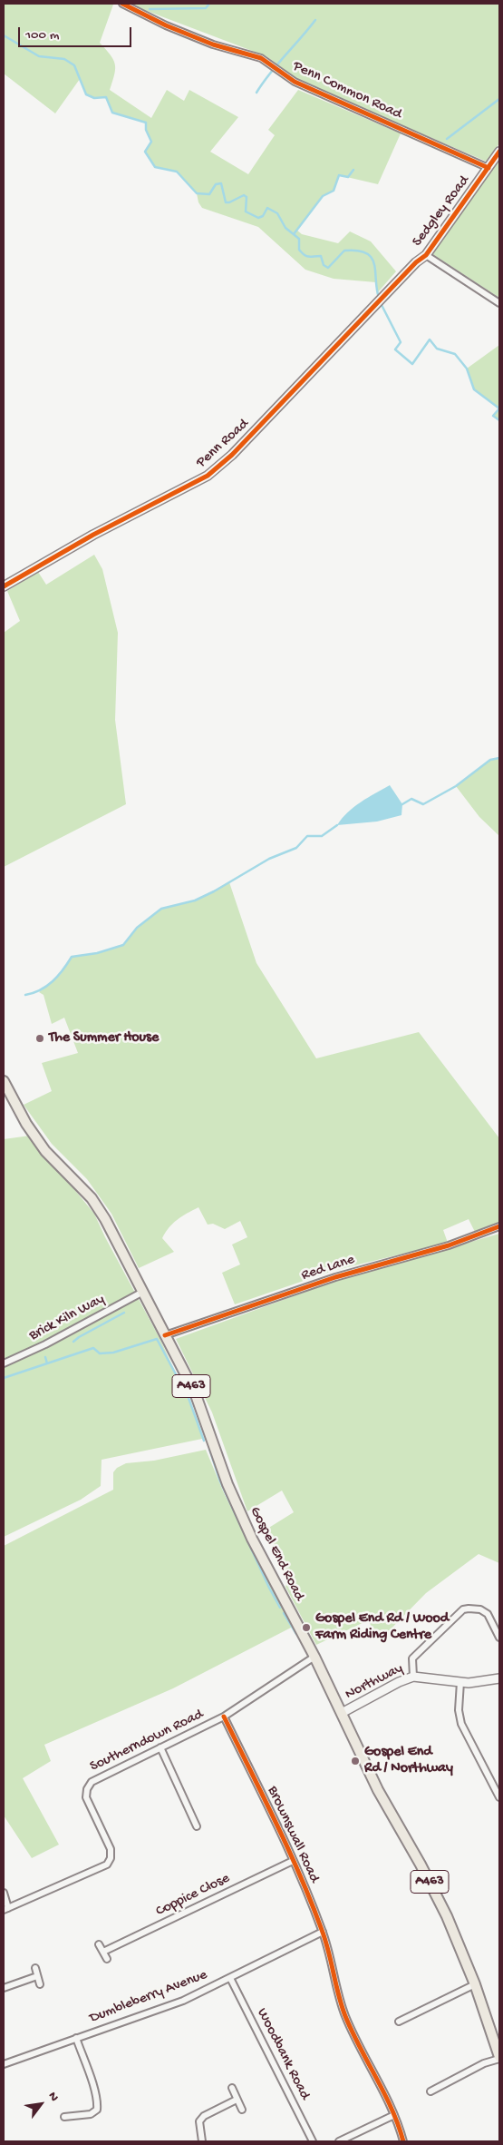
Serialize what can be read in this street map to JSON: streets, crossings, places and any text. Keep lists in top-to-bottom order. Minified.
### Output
{"streets":{"main road":["A463","Gospel End Road"],"street":["Penn Common Road","Sedgley Road","Penn Road","Red Lane","Brick Kiln Way","Northway","Southerndown Road","Brownswall Road","Coppice Close","Dumbleberry Avenue","Woodbank Road"]},"crossings":[["Penn Common Road","Sedgley Road"],["Sedgley Road","Penn Road"],["Red Lane","Gospel End Road"],["Brick Kiln Way","Gospel End Road"],["Gospel End Road","Northway"],["Gospel End Road","Southerndown Road"],["Southerndown Road","Brownswall Road"],["Brownswall Road","Coppice Close"],["Brownswall Road","Dumbleberry Avenue"],["Dumbleberry Avenue","Woodbank Road"]],"places":["The Summer House","Gospel End Rd / Wood Farm Riding Centre","Gospel End Rd / Northway"],"scale_bar":"100 m","north":"top right"}
